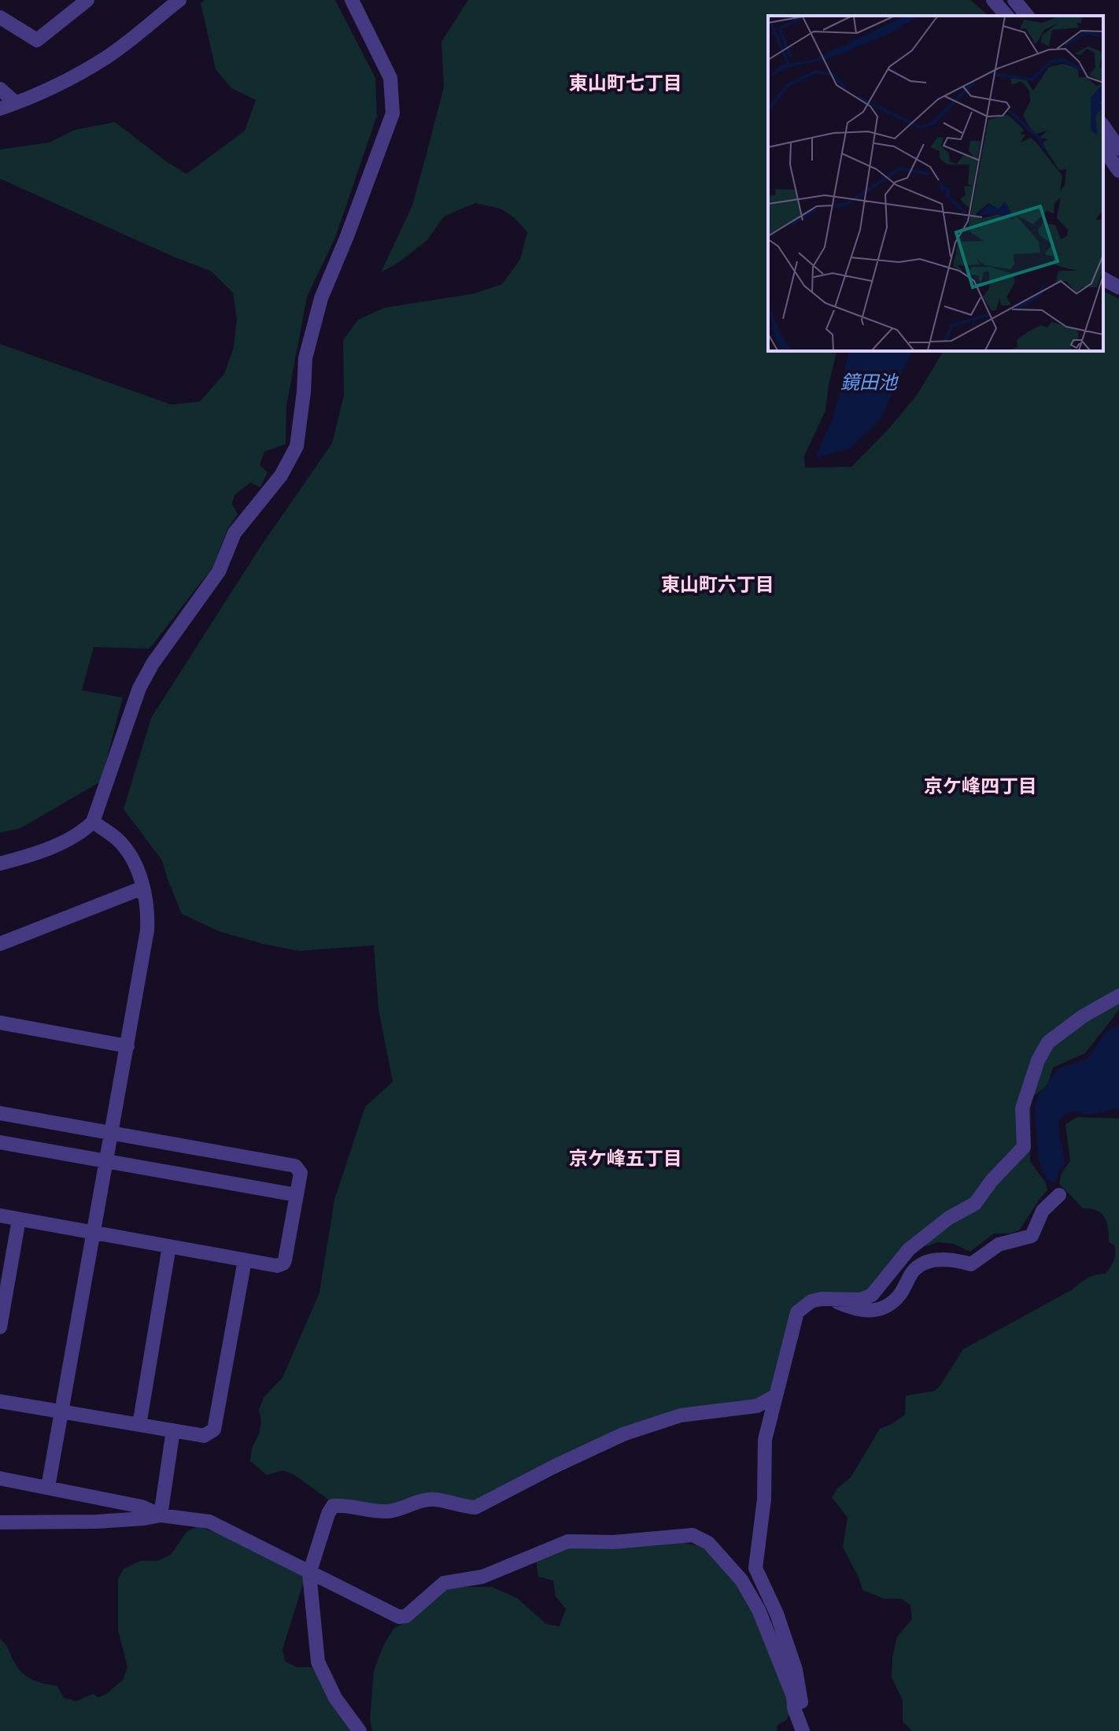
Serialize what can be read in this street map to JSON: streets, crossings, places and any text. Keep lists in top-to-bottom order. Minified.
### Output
{"districts":["東山町七丁目","東山町六丁目","京ケ峰四丁目","京ケ峰五丁目"],"water":["鏡田池"]}
